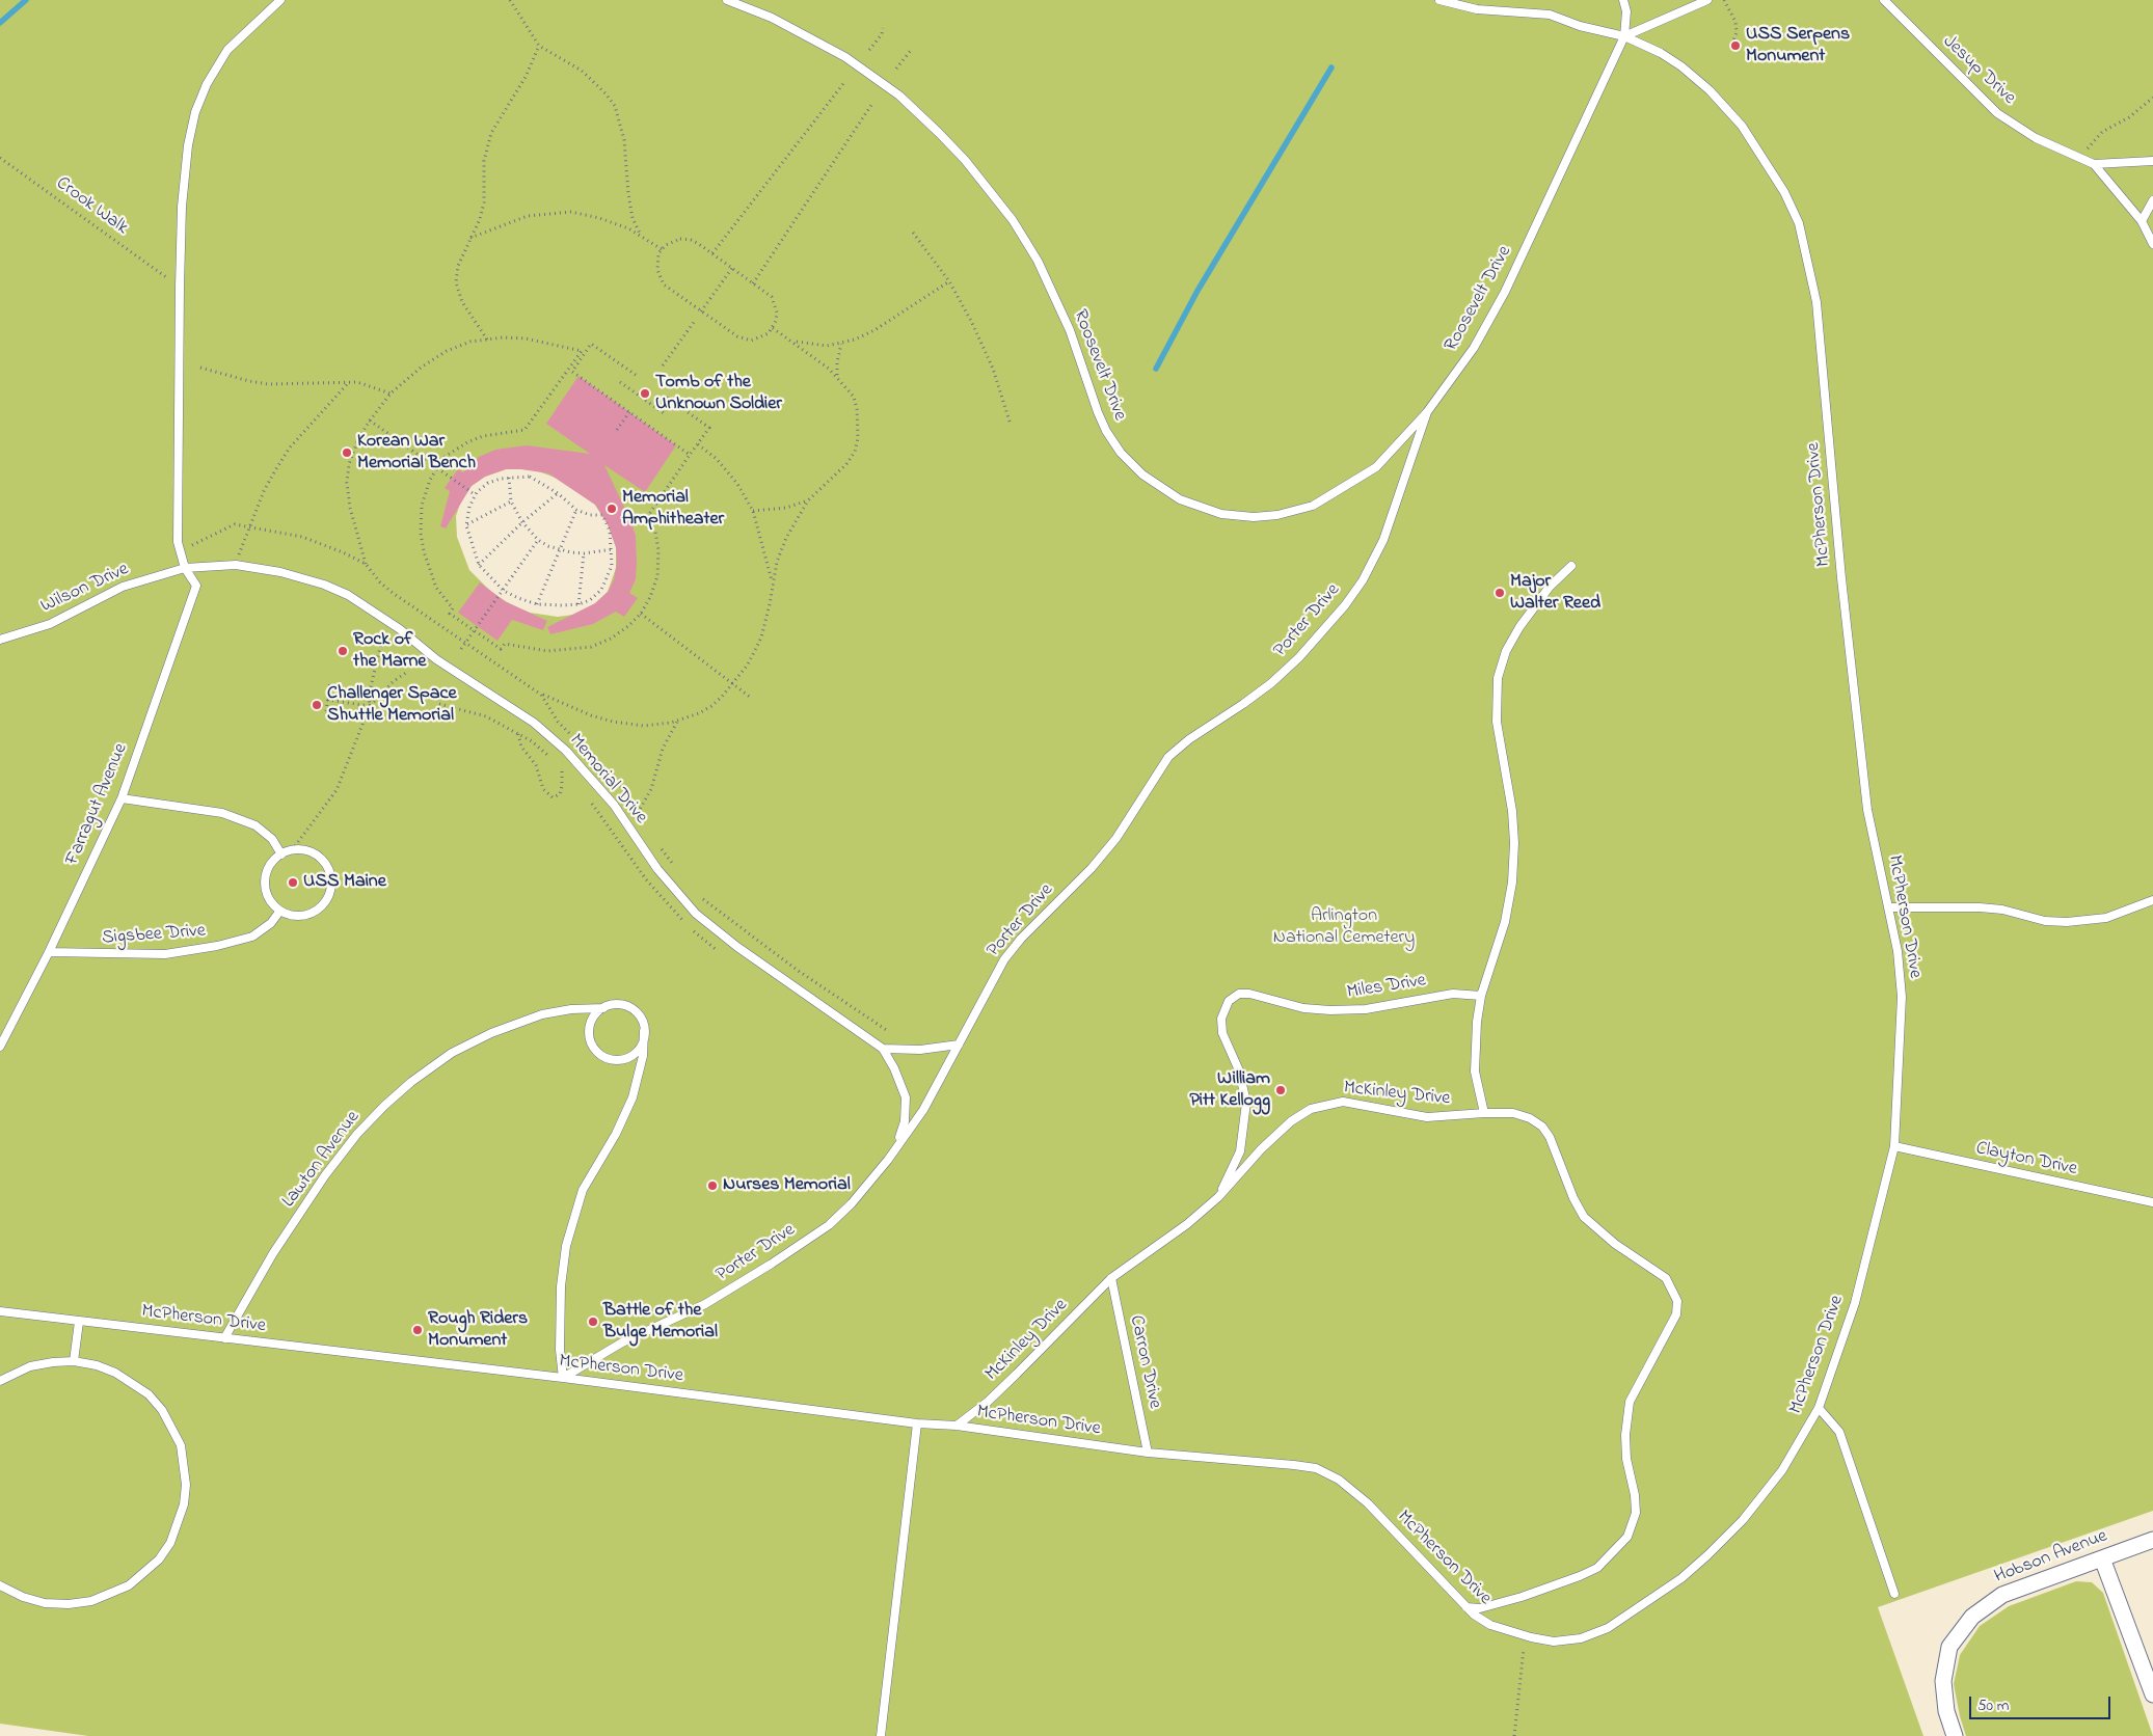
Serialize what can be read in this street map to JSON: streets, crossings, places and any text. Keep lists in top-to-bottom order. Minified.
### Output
{"streets":{"street":["Hobson Avenue"],"lane":["Jesup Drive","Roosevelt Drive","McPherson Drive","Wilson Drive","Porter Drive","Memorial Drive","Farragut Avenue","Sigsbee Drive","Miles Drive","McKinley Drive","Lawton Avenue","Clayton Drive","Carron Drive"],"path":["Crook Walk"]},"crossings":[["Roosevelt Drive","McPherson Drive"],["Roosevelt Drive","Porter Drive"],["McPherson Drive","Porter Drive"],["McPherson Drive","McKinley Drive"],["McPherson Drive","Lawton Avenue"],["McPherson Drive","Clayton Drive"],["McPherson Drive","Carron Drive"],["Wilson Drive","Memorial Drive"],["Wilson Drive","Farragut Avenue"],["Porter Drive","Memorial Drive"],["Memorial Drive","Farragut Avenue"],["Farragut Avenue","Sigsbee Drive"],["Miles Drive","McKinley Drive"],["McKinley Drive","Carron Drive"]],"parks":["Arlington National Cemetery"],"places":["USS Serpens Monument","Tomb of the Unknown Soldier","Korean War Memorial Bench","Memorial Amphitheater","Major Walter Reed","Rock of the Marne","Challenger Space Shuttle Memorial","USS Maine","William Pitt Kellogg","Nurses Memorial","Battle of the Bulge Memorial","Rough Riders Monument"],"scale_bar":"50 m"}
